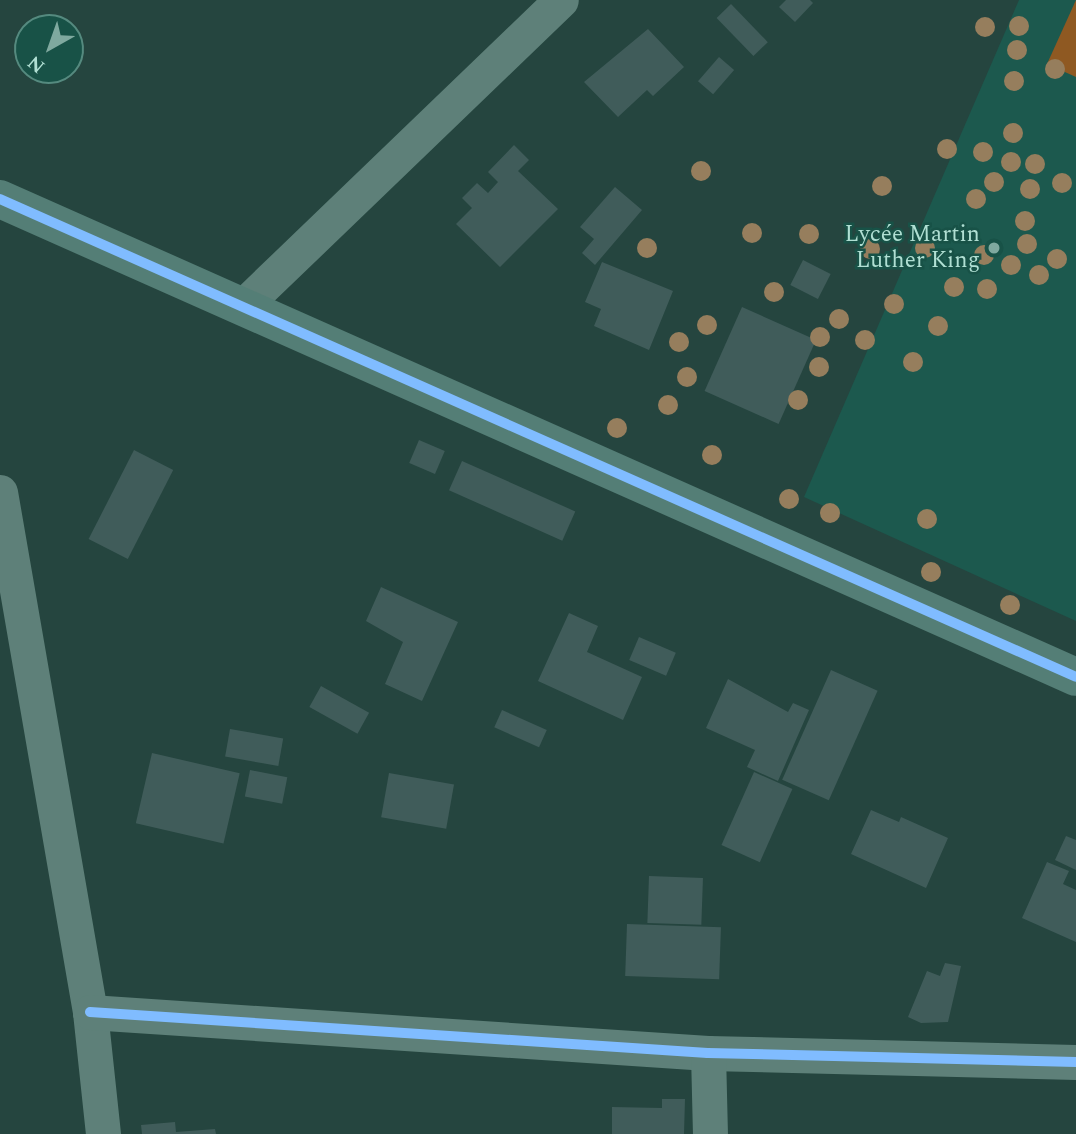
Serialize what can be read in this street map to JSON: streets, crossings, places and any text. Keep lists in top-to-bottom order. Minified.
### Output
{"places":["Lycée Martin Luther King"],"north":"bottom left"}
